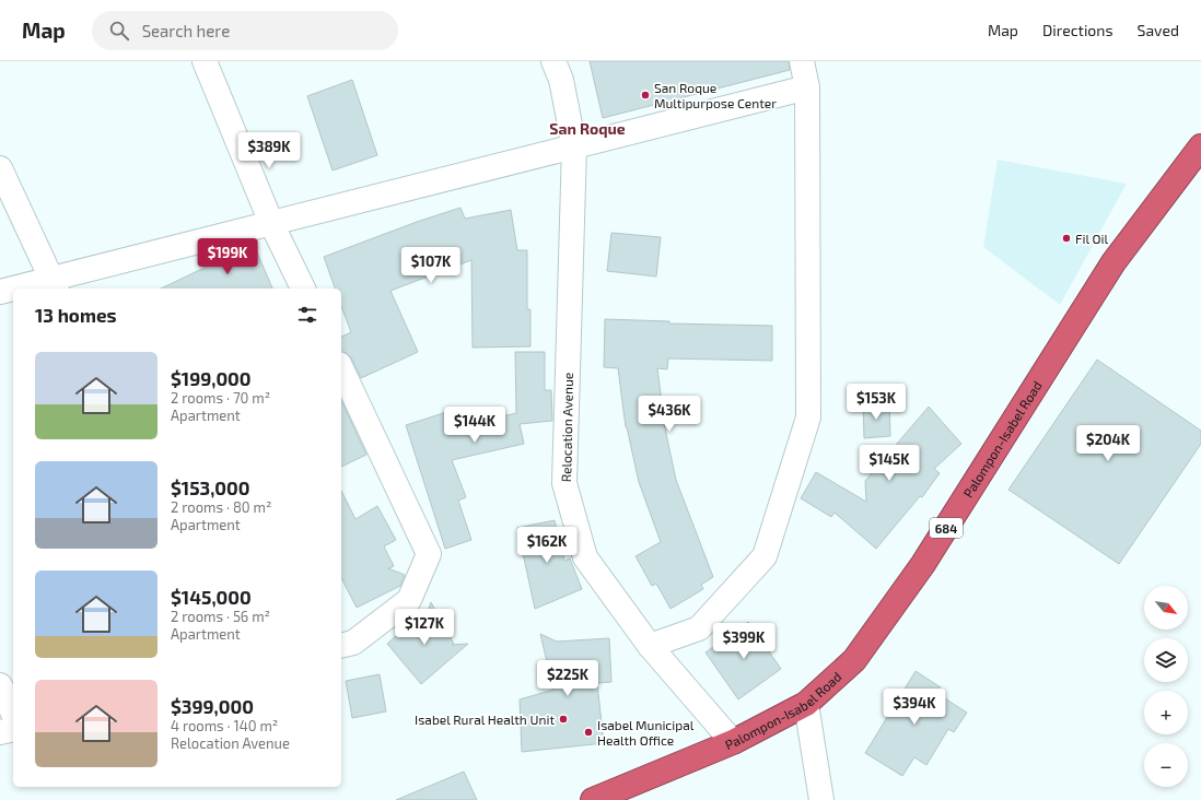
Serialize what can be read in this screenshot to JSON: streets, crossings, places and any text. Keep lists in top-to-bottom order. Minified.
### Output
{"streets":{"highway":["Palompon-Isabel Road","684"],"street":["Relocation Avenue"]},"crossings":[["Relocation Avenue","Palompon-Isabel Road"]],"districts":["San Roque"],"places":["San Roque Multipurpose Center","Fil Oil","Isabel Rural Health Unit","Isabel Municipal Health Office"],"north":"bottom right","page":{"header":"Map","search":"Search here","nav":["Map","Directions","Saved"],"price":["$389K","$199K","$107K","$153K","$436K","$144K","$204K","$145K","$162K","$127K","$399K","$225K","$394K"],"heading":"13 homes","list":[{"name":"$199,000","note":"2 rooms · 70 m² · Apartment"},{"name":"$153,000","note":"2 rooms · 80 m² · Apartment"},{"name":"$145,000","note":"2 rooms · 56 m² · Apartment"},{"name":"$399,000","note":"4 rooms · 140 m² · Relocation Avenue"}],"map_buttons":["+","−"]}}
